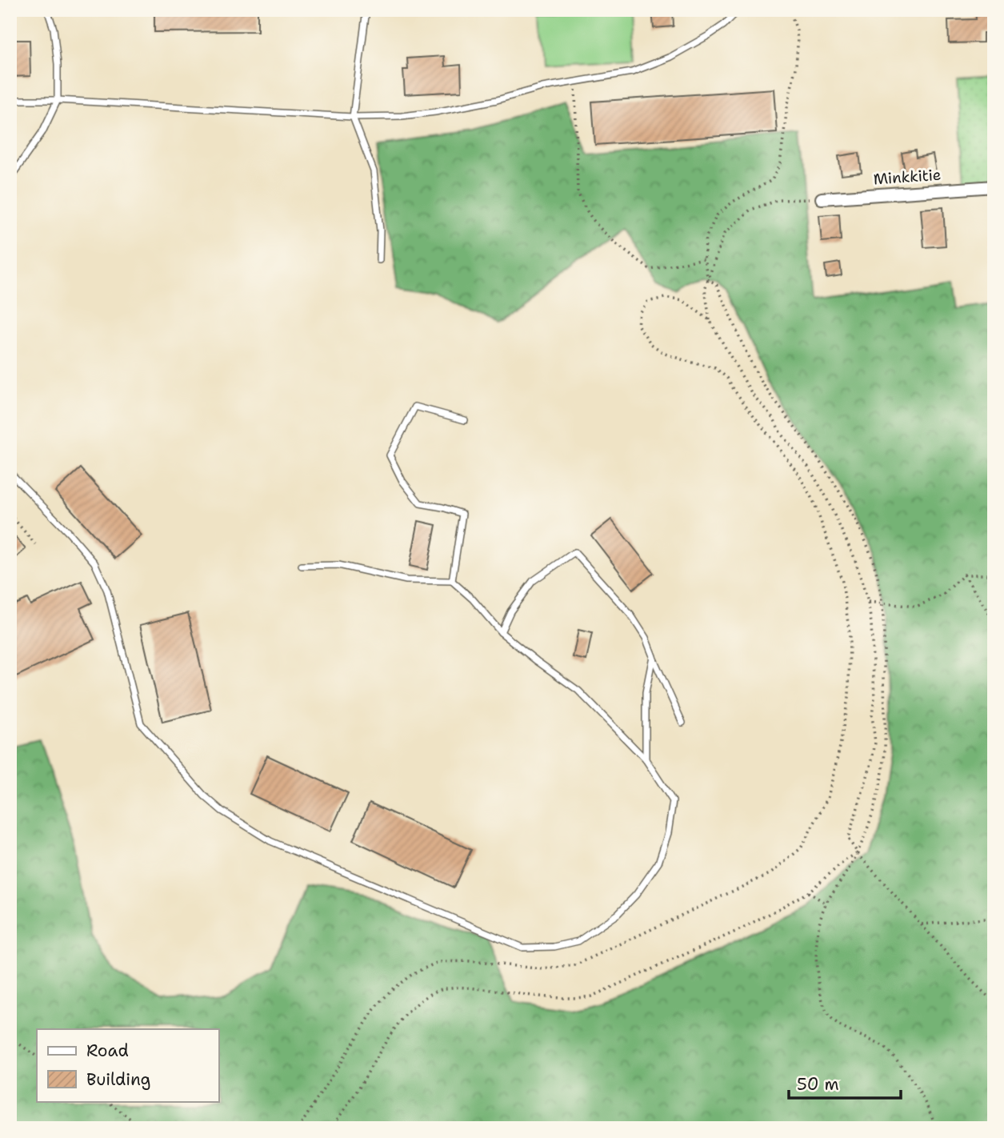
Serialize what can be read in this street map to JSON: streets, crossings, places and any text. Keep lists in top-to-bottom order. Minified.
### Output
{"streets":{"street":["Minkkitie"]},"legend":["Road","Building"],"scale_bar":"50 m"}
